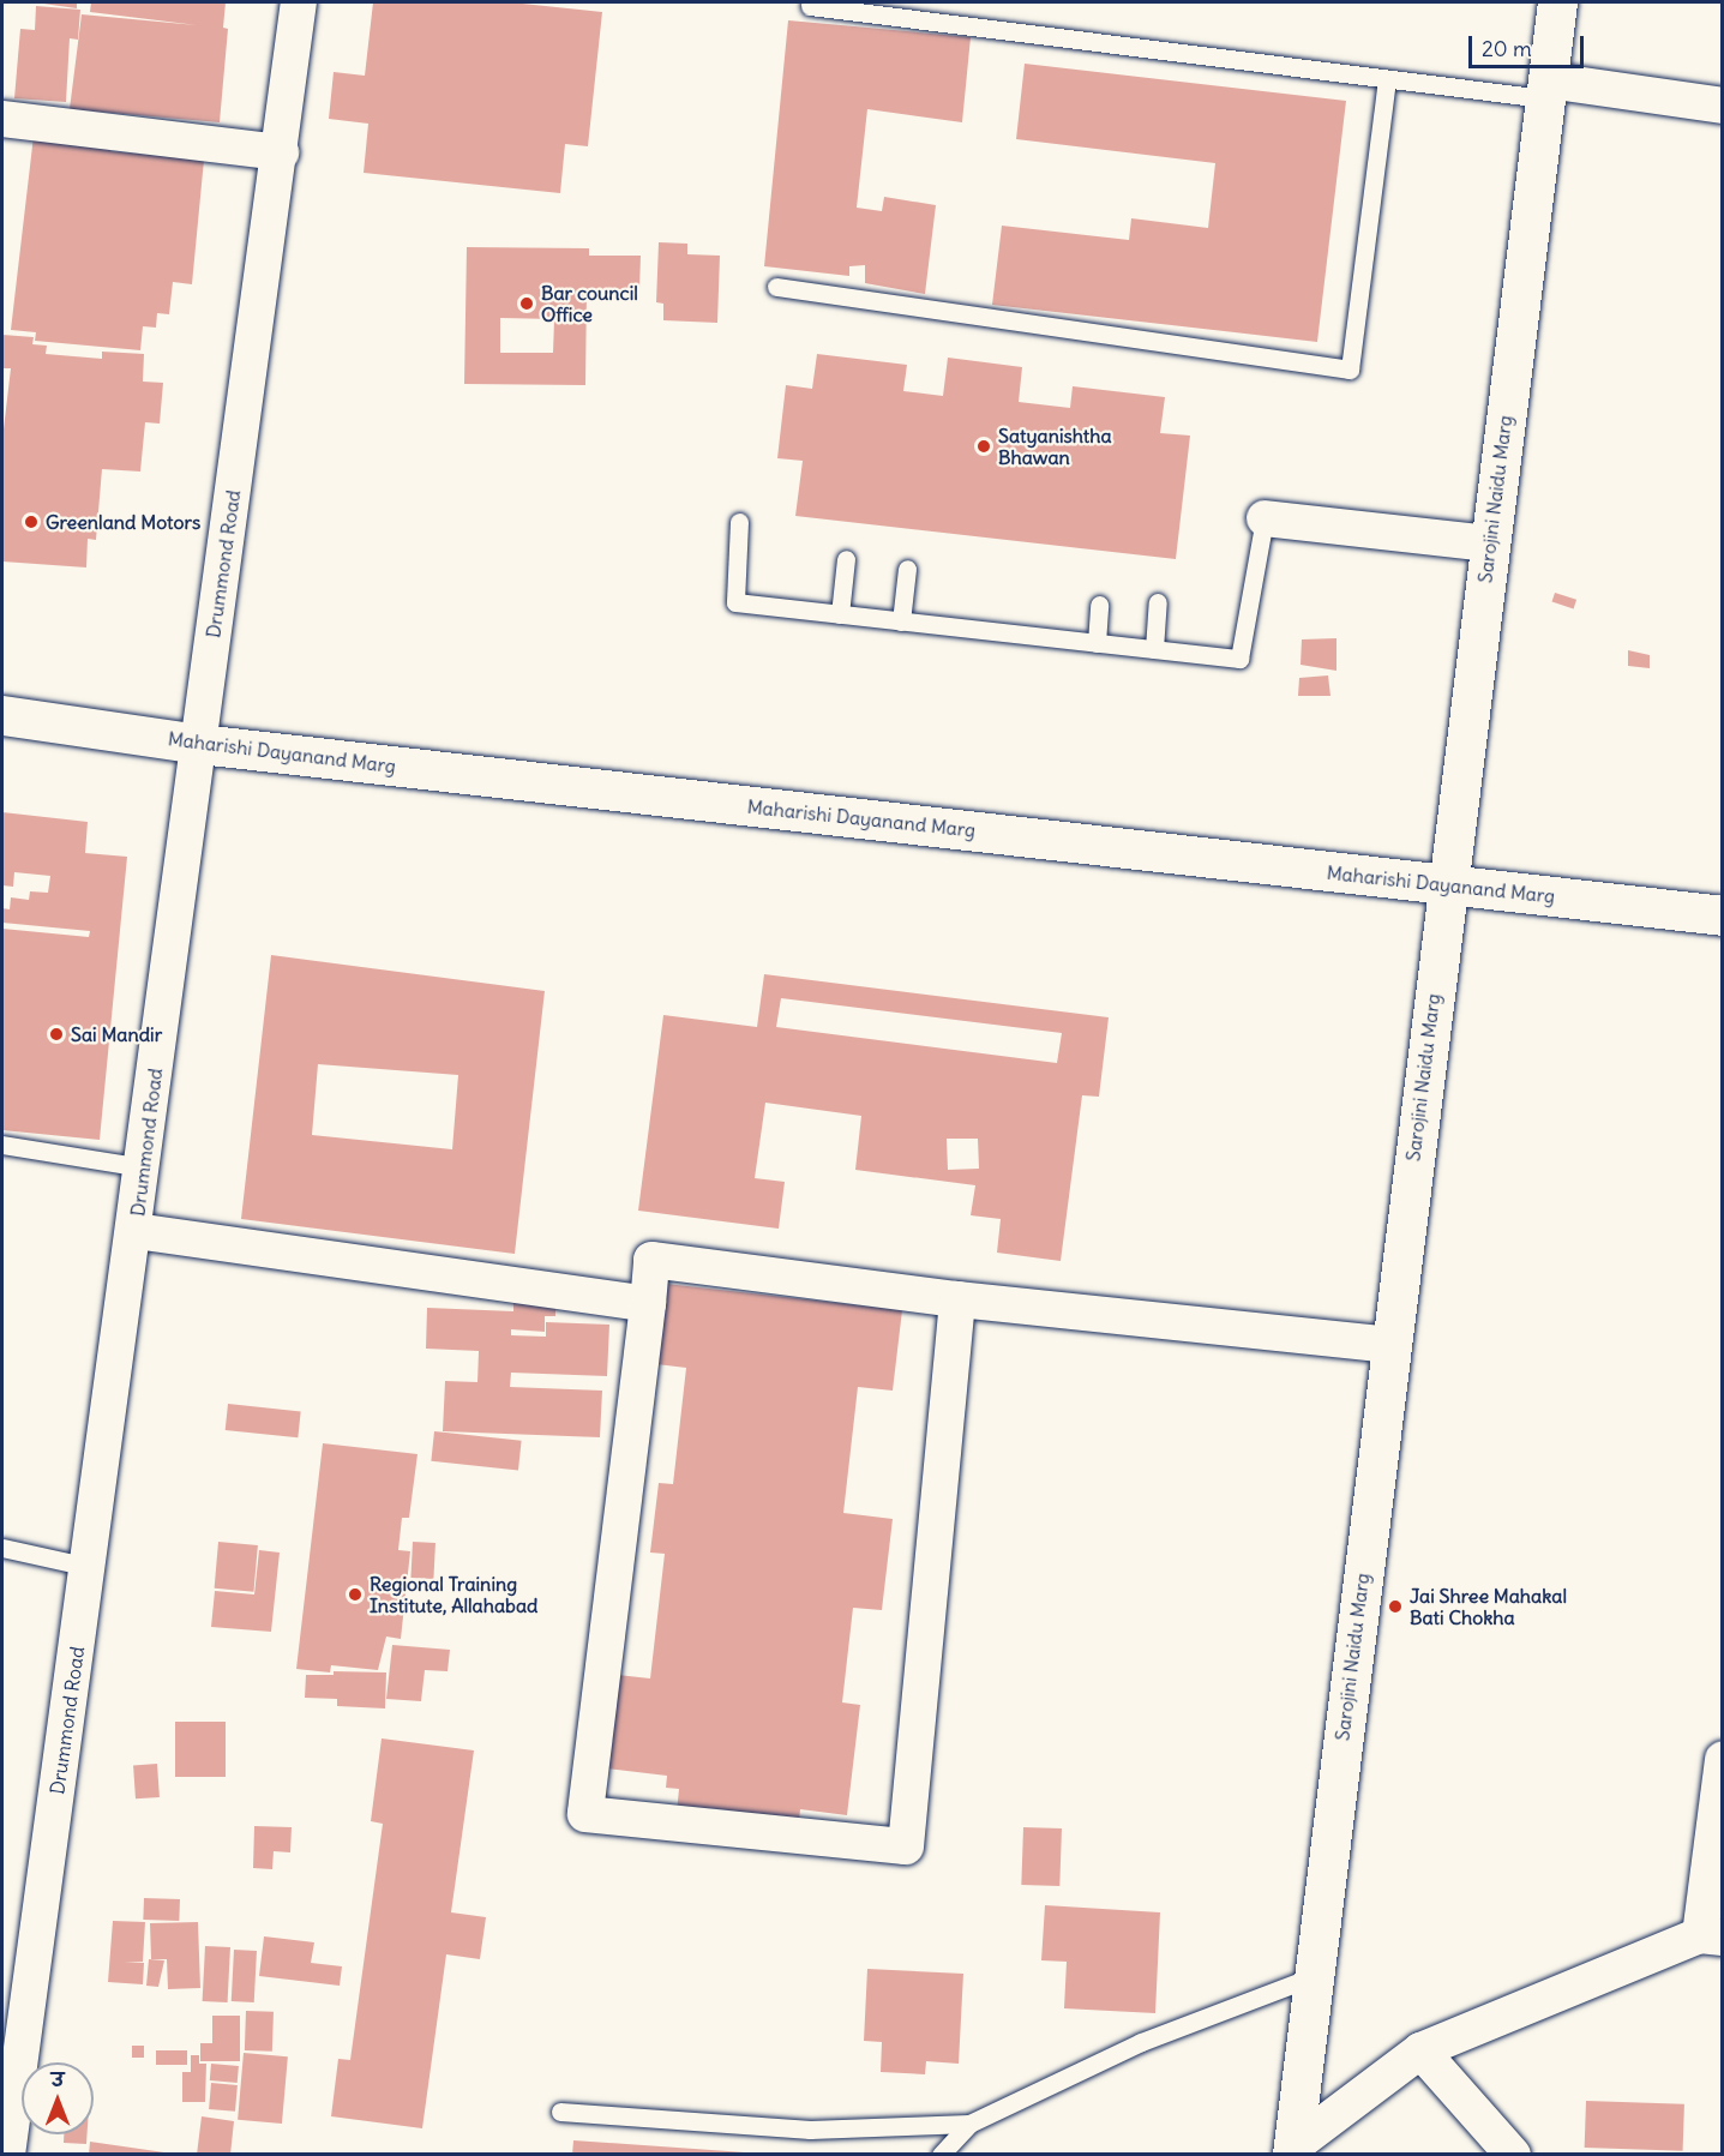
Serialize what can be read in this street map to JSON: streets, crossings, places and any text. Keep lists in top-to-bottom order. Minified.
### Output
{"streets":{"main road":["Sarojini Naidu Marg","Maharishi Dayanand Marg"],"street":["Drummond Road"]},"crossings":[["Sarojini Naidu Marg","Maharishi Dayanand Marg"],["Drummond Road","Maharishi Dayanand Marg"]],"places":["Bar council Office","Satyanishtha Bhawan","Greenland Motors","Sai Mandir","Regional Training Institute, Allahabad","Jai Shree Mahakal Bati Chokha"],"scale_bar":"20 m","north":"top"}
